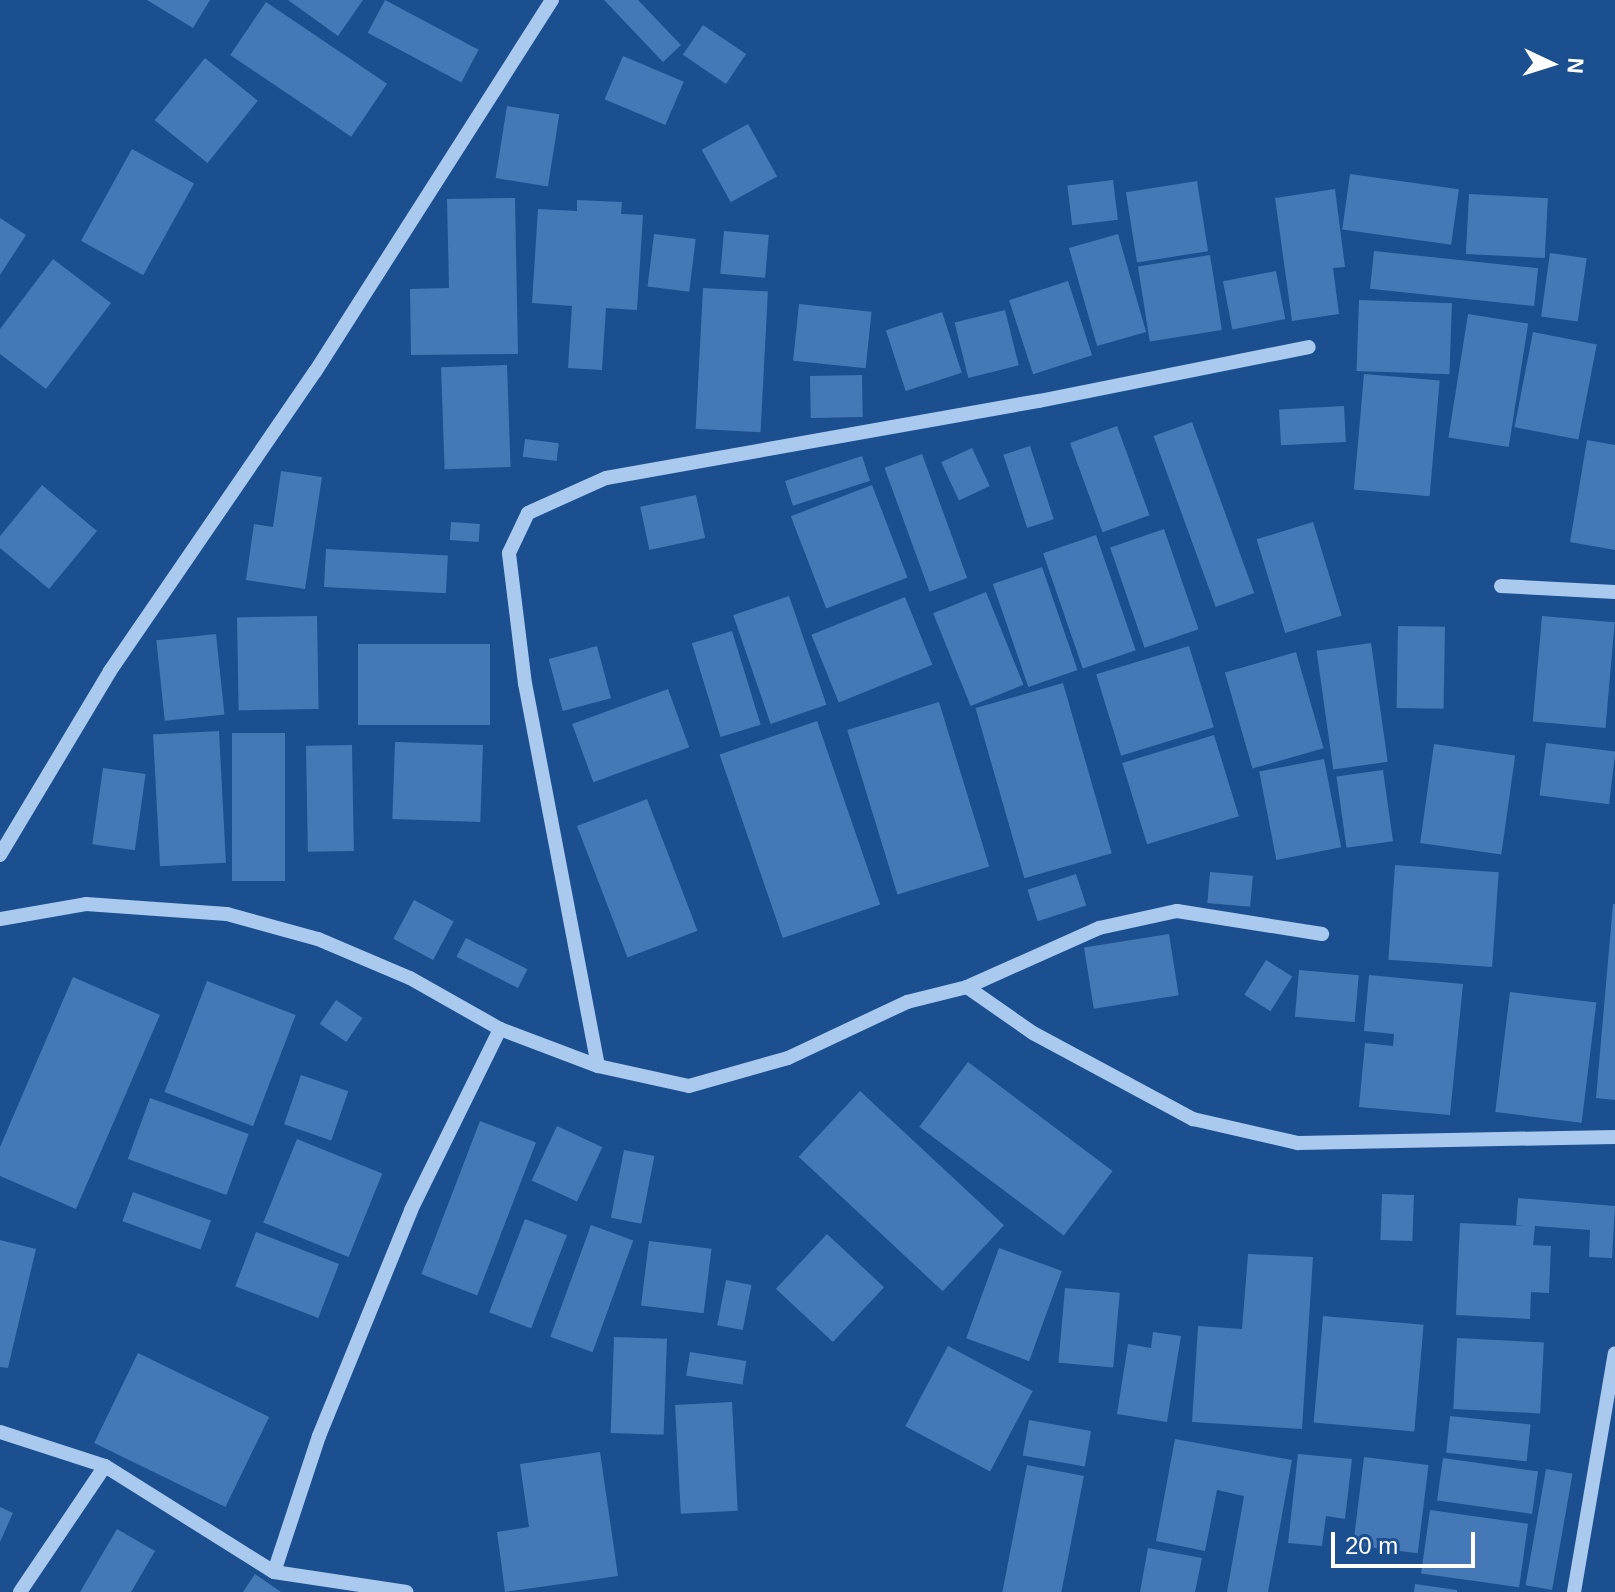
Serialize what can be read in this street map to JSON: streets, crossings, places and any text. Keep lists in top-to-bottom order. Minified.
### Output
{"scale_bar":"20 m","north":"right"}
